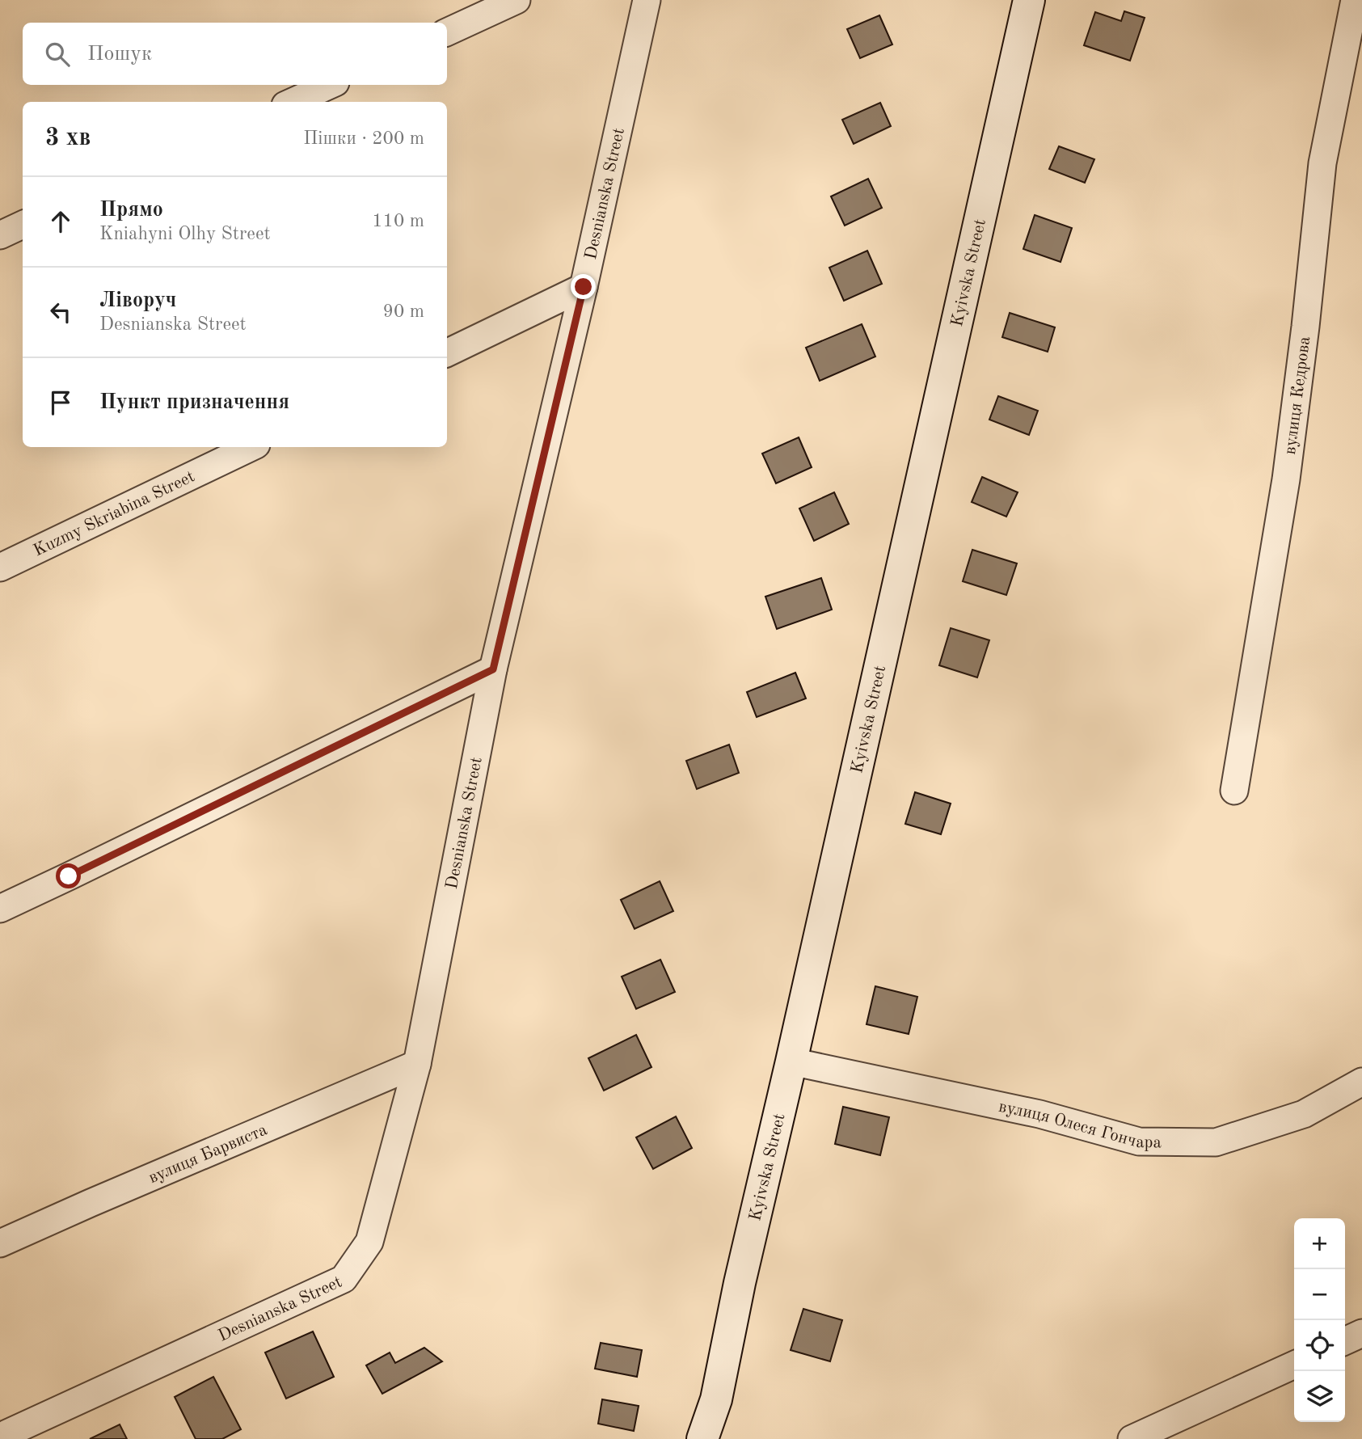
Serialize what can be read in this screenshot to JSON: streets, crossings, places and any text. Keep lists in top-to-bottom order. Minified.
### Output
{"streets":{"main road":["Kyivska Street"],"street":["Desnianska Street","вулиця Кедрова","Kuzmy Skriabina Street","вулиця Олеся Гончара","вулиця Барвиста"]},"crossings":[["Desnianska Street","вулиця Барвиста"],["Kyivska Street","вулиця Олеся Гончара"]],"page":{"search":"Пошук","heading":["3 хв","Пішки · 200 m"],"list":[["Прямо","Kniahyni Olhy Street","110 m"],["Ліворуч","Desnianska Street","90 m"],"Пункт призначення"],"map_buttons":["+","−"]}}
